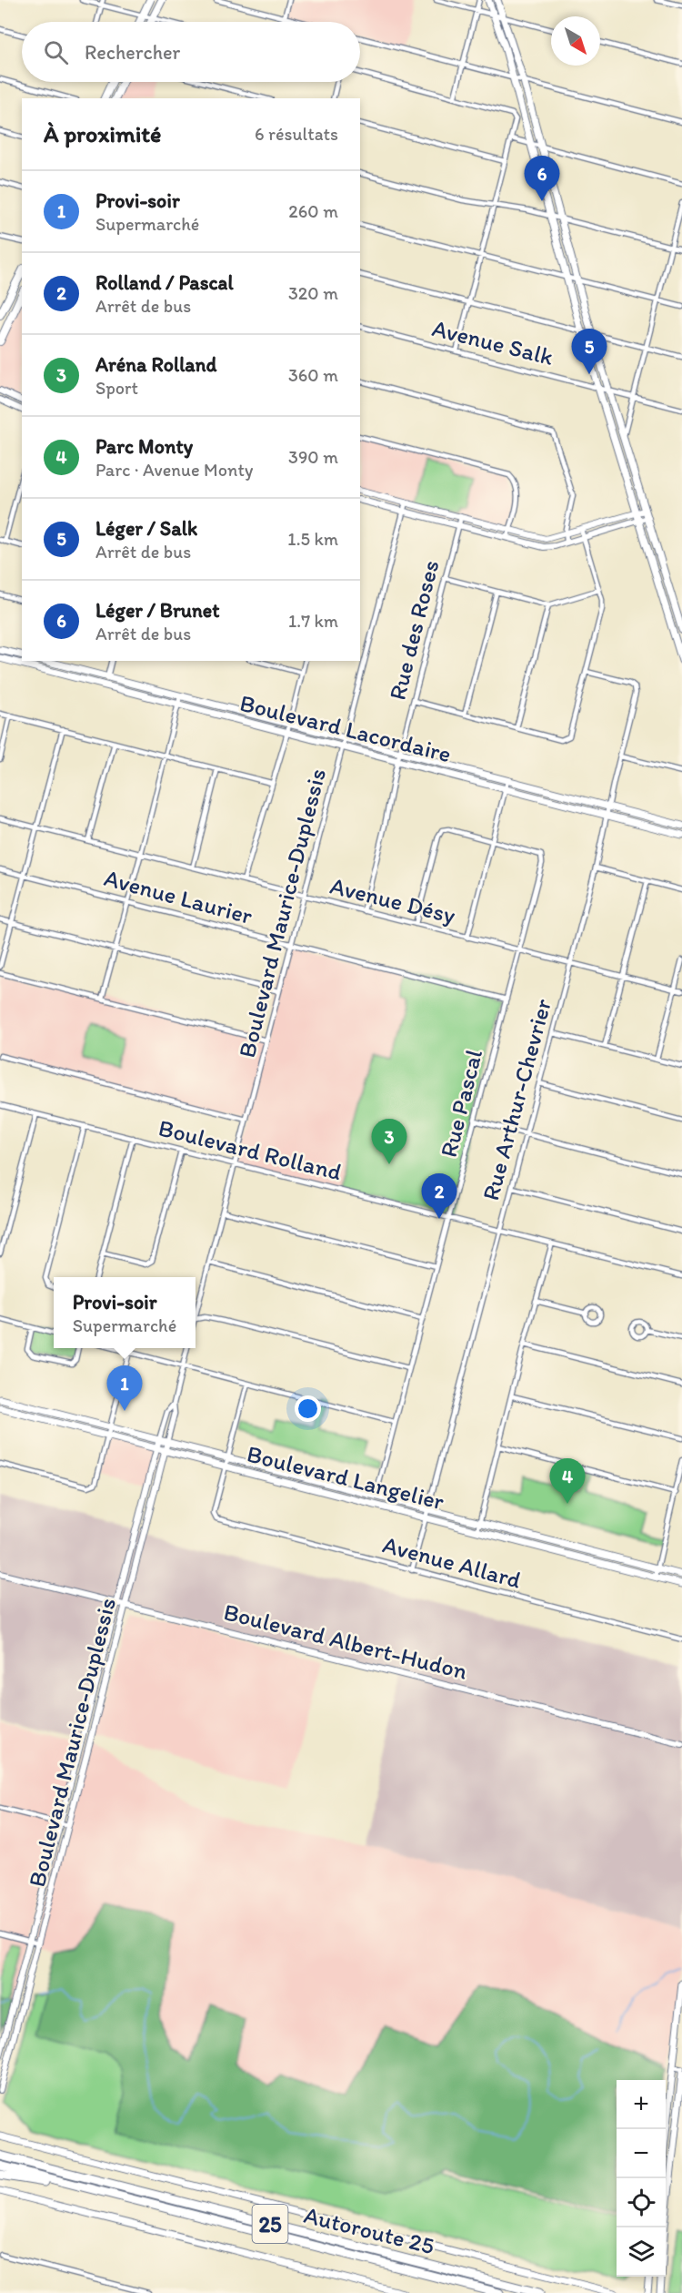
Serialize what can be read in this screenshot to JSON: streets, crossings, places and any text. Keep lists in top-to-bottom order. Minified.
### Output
{"streets":{"highway":["25","Autoroute 25"],"main road":["Boulevard Lacordaire","Boulevard Langelier"],"street":["Avenue Salk","Rue des Roses","Avenue Laurier","Avenue Désy","Boulevard Maurice-Duplessis","Rue Arthur-Chevrier","Rue Pascal","Boulevard Rolland","Avenue Allard","Boulevard Albert-Hudon"]},"crossings":[["Rue des Roses","Boulevard Lacordaire"],["Rue des Roses","Avenue Désy"],["Boulevard Lacordaire","Boulevard Maurice-Duplessis"],["Boulevard Lacordaire","Rue Arthur-Chevrier"],["Avenue Laurier","Boulevard Maurice-Duplessis"],["Avenue Laurier","Rue Pascal"],["Avenue Désy","Boulevard Maurice-Duplessis"],["Avenue Désy","Rue Arthur-Chevrier"],["Avenue Désy","Rue Pascal"],["Boulevard Maurice-Duplessis","Boulevard Rolland"],["Boulevard Maurice-Duplessis","Boulevard Langelier"],["Boulevard Maurice-Duplessis","Boulevard Albert-Hudon"],["Rue Arthur-Chevrier","Boulevard Rolland"],["Rue Arthur-Chevrier","Boulevard Langelier"],["Rue Arthur-Chevrier","Avenue Allard"],["Rue Pascal","Boulevard Rolland"],["Rue Pascal","Boulevard Langelier"],["Boulevard Langelier","Avenue Allard"]],"north":"bottom right","page":{"search":"Rechercher","heading":["À proximité","6 résultats"],"pins":["6","5","3","2","1","4"],"list":[{"mark":"1","name":"Provi-soir","note":"Supermarché","value":"260 m"},{"mark":"2","name":"Rolland / Pascal","note":"Arrêt de bus","value":"320 m"},{"mark":"3","name":"Aréna Rolland","note":"Sport","value":"360 m"},{"mark":"4","name":"Parc Monty","note":"Parc · Avenue Monty","value":"390 m"},{"mark":"5","name":"Léger / Salk","note":"Arrêt de bus","value":"1.5 km"},{"mark":"6","name":"Léger / Brunet","note":"Arrêt de bus","value":"1.7 km"}],"popup":["Provi-soir","Supermarché"],"map_buttons":["+","−"]}}
